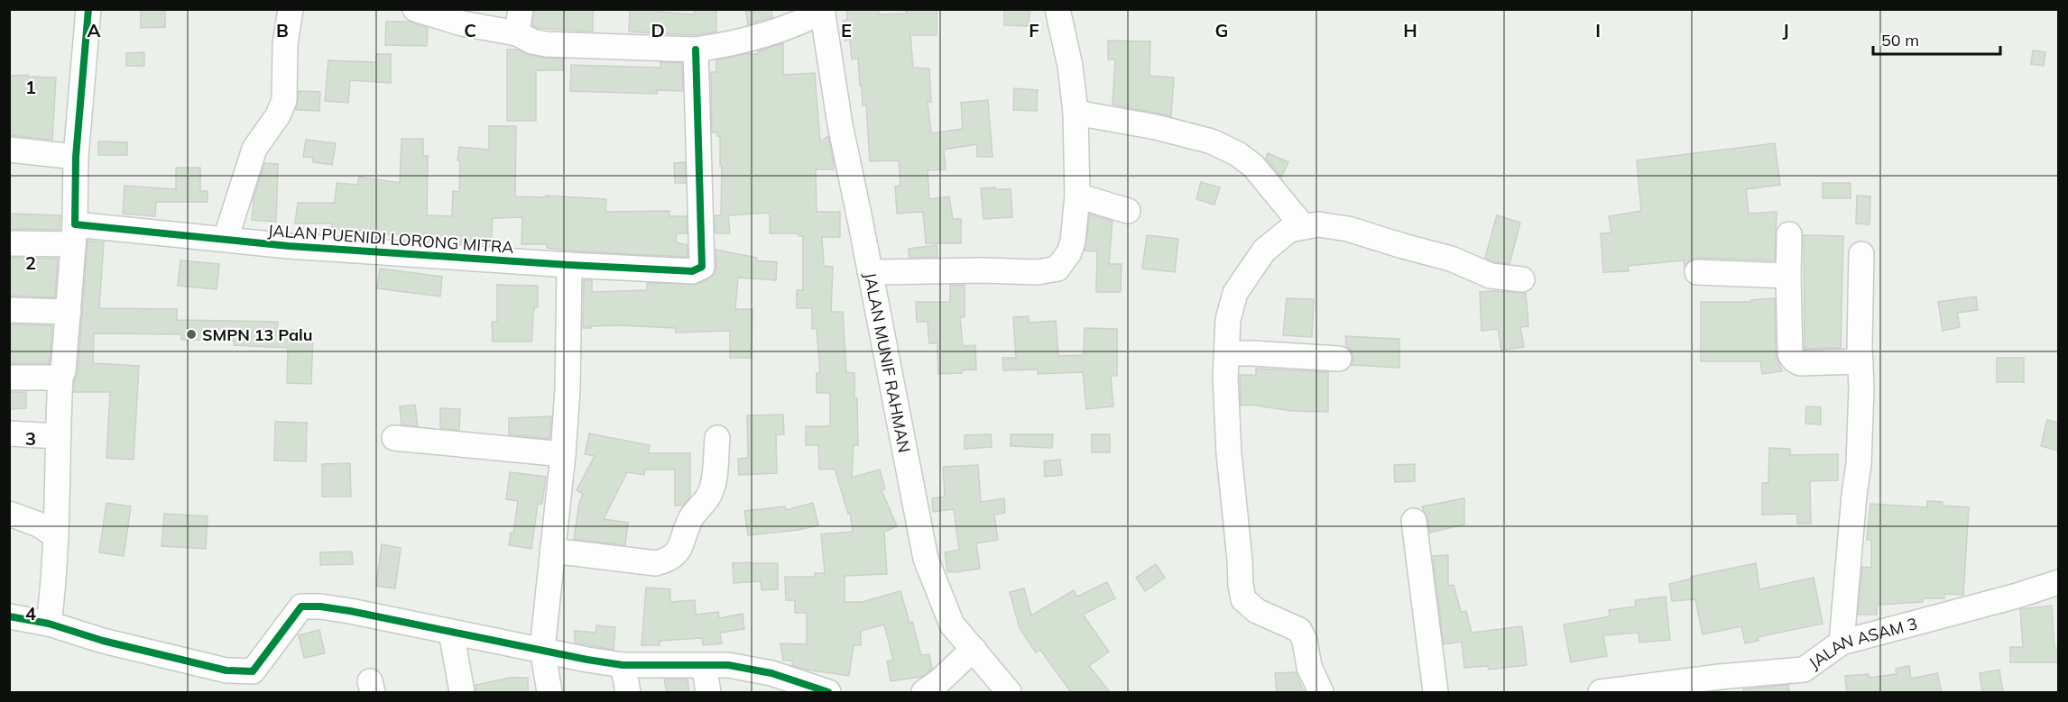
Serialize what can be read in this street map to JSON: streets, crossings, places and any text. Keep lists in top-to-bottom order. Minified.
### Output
{"streets":{"street":["JALAN PUENIDI LORONG MITRA","JALAN MUNIF RAHMAN","JALAN ASAM 3"]},"places":["SMPN 13 Palu"],"scale_bar":"50 m","grid":{"columns":["A","B","C","D","E","F","G","H","I","J"],"rows":["1","2","3","4"]}}
